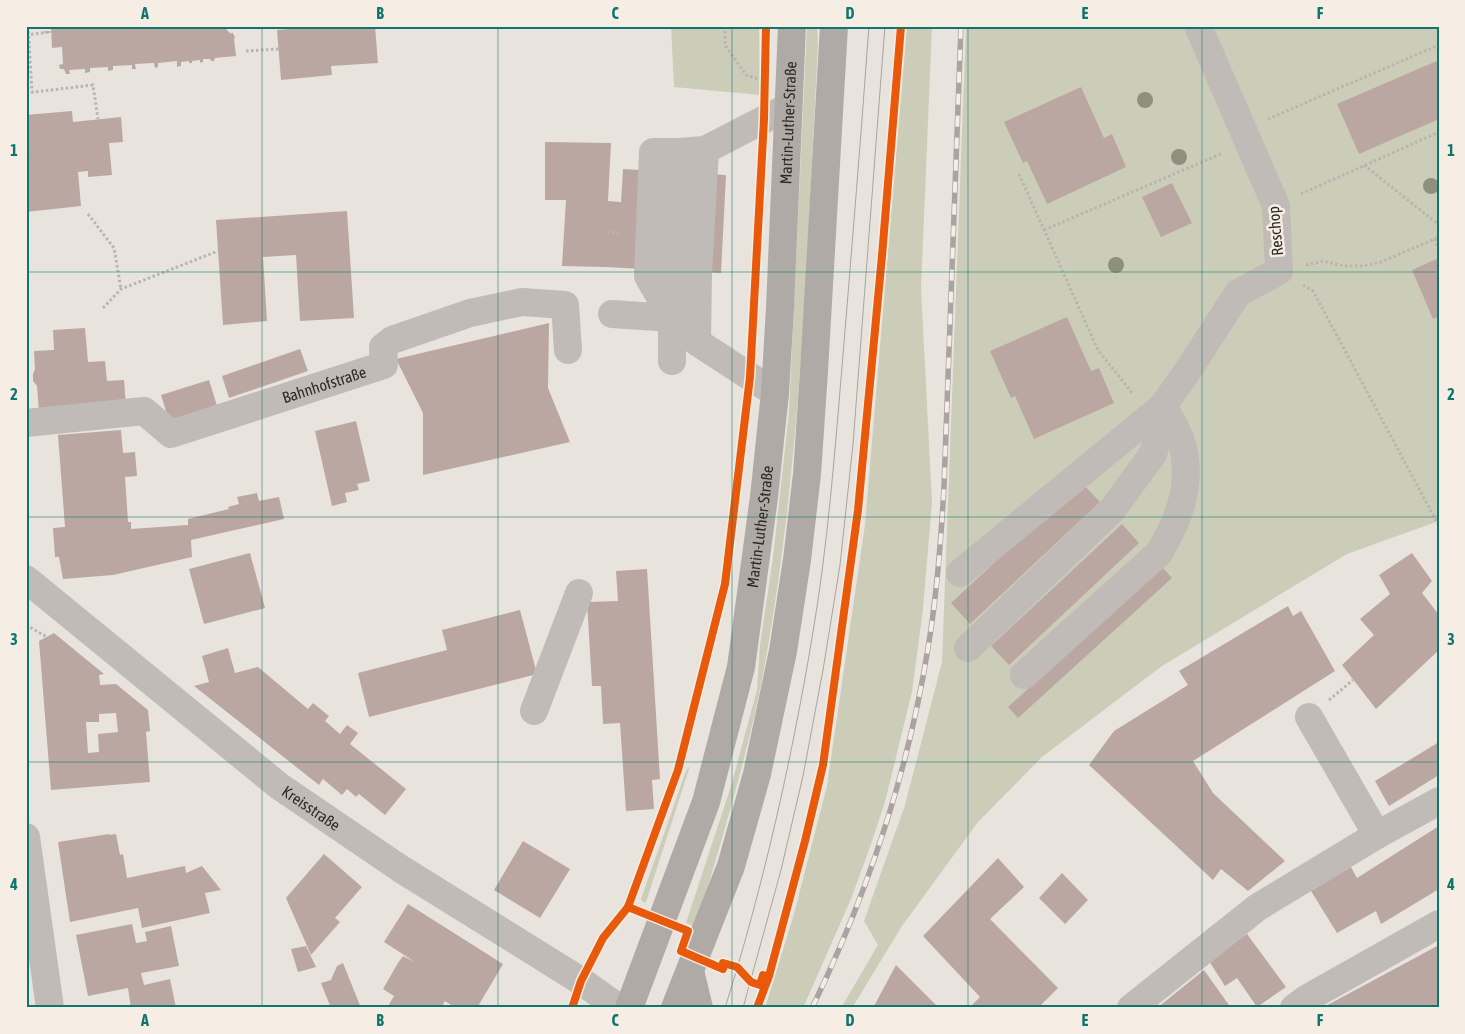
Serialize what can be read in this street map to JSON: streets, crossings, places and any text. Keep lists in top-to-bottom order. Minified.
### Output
{"streets":{"main road":["Martin-Luther-Straße"],"street":["Reschop","Bahnhofstraße","Kreisstraße"]},"grid":{"columns":["A","B","C","D","E","F"],"rows":["1","2","3","4"]}}
